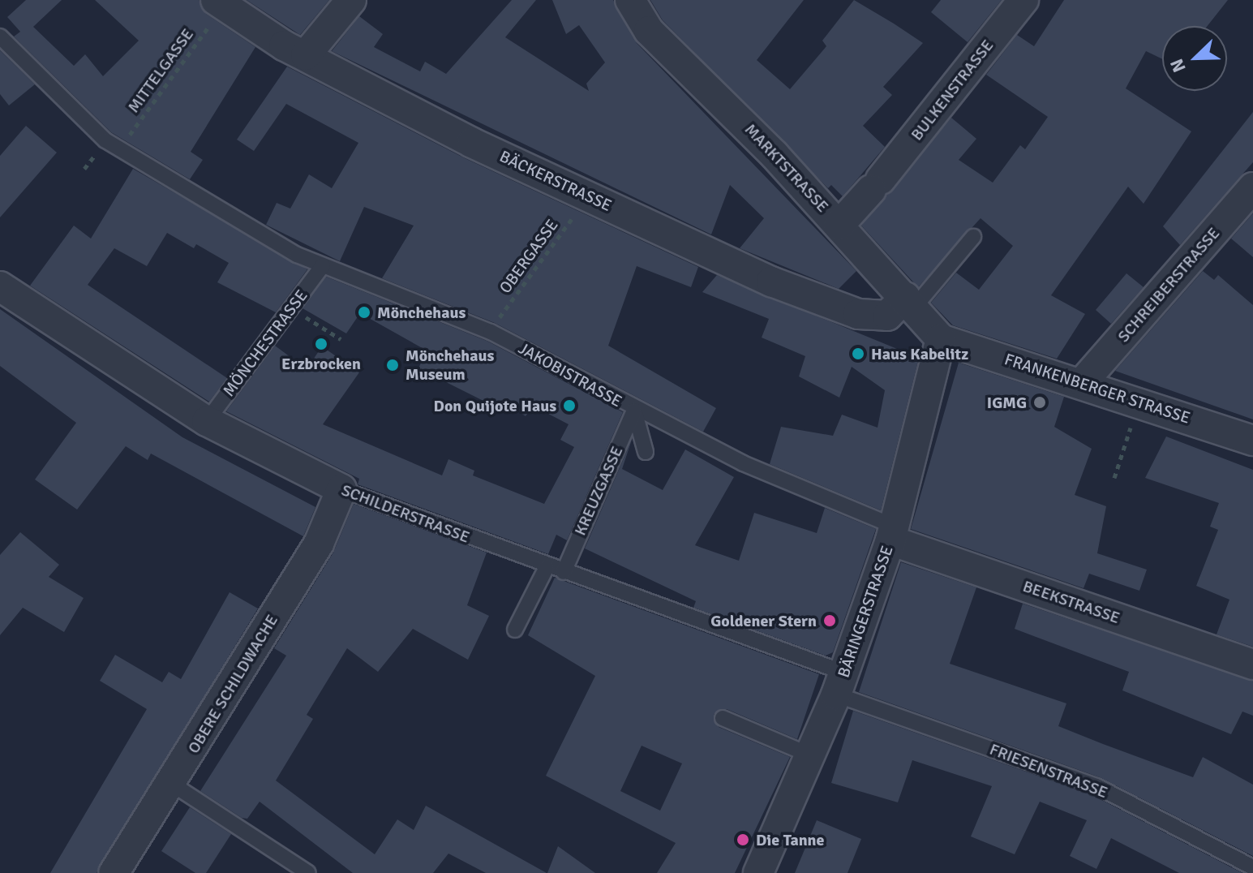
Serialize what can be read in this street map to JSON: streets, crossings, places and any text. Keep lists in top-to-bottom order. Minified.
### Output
{"streets":{"street":["BULKENSTRASSE","MARKTSTRASSE","BÄCKERSTRASSE","SCHREIBERSTRASSE","FRANKENBERGER STRASSE","SCHILDERSTRASSE","BEEKSTRASSE","BÄRINGERSTRASSE","OBERE SCHILDWACHE"],"lane":["MÖNCHESTRASSE","JAKOBISTRASSE","KREUZGASSE","FRIESENSTRASSE"],"path":["MITTELGASSE","OBERGASSE"]},"crossings":[["MITTELGASSE","BÄCKERSTRASSE"],["MITTELGASSE","JAKOBISTRASSE"],["BULKENSTRASSE","MARKTSTRASSE"],["MARKTSTRASSE","BÄCKERSTRASSE"],["MARKTSTRASSE","FRANKENBERGER STRASSE"],["MARKTSTRASSE","BÄRINGERSTRASSE"],["BÄCKERSTRASSE","OBERGASSE"],["OBERGASSE","JAKOBISTRASSE"],["SCHREIBERSTRASSE","FRANKENBERGER STRASSE"],["MÖNCHESTRASSE","JAKOBISTRASSE"],["MÖNCHESTRASSE","SCHILDERSTRASSE"],["JAKOBISTRASSE","KREUZGASSE"],["JAKOBISTRASSE","BEEKSTRASSE"],["JAKOBISTRASSE","BÄRINGERSTRASSE"],["FRANKENBERGER STRASSE","BÄRINGERSTRASSE"],["KREUZGASSE","SCHILDERSTRASSE"],["SCHILDERSTRASSE","BÄRINGERSTRASSE"],["SCHILDERSTRASSE","OBERE SCHILDWACHE"],["SCHILDERSTRASSE","FRIESENSTRASSE"],["BEEKSTRASSE","BÄRINGERSTRASSE"],["BÄRINGERSTRASSE","FRIESENSTRASSE"]],"places":["Mönchehaus","Erzbrocken","Haus Kabelitz","Mönchehaus Museum","IGMG","Don Quijote Haus","Goldener Stern","Die Tanne"],"north":"bottom left"}
